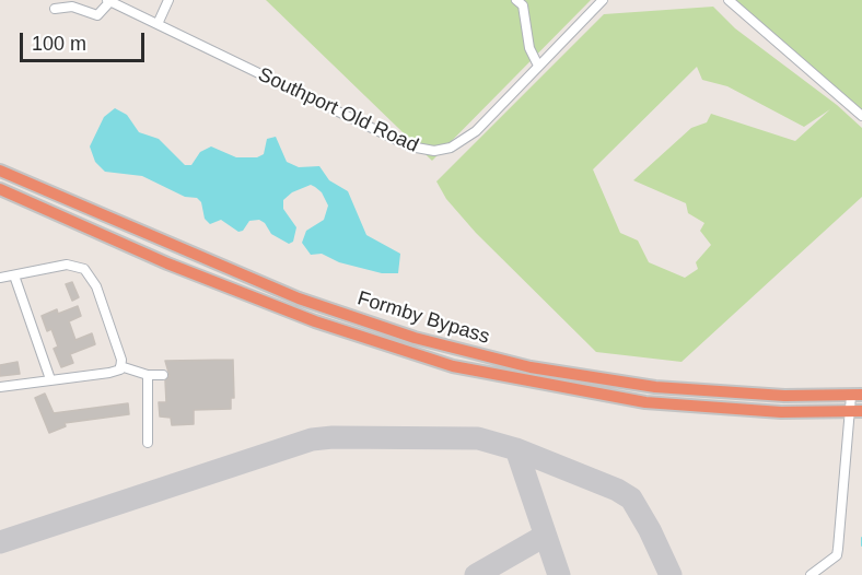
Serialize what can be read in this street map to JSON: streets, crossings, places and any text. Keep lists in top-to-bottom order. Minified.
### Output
{"streets":{"highway":["Formby Bypass"],"street":["Southport Old Road"]},"scale_bar":"100 m"}
